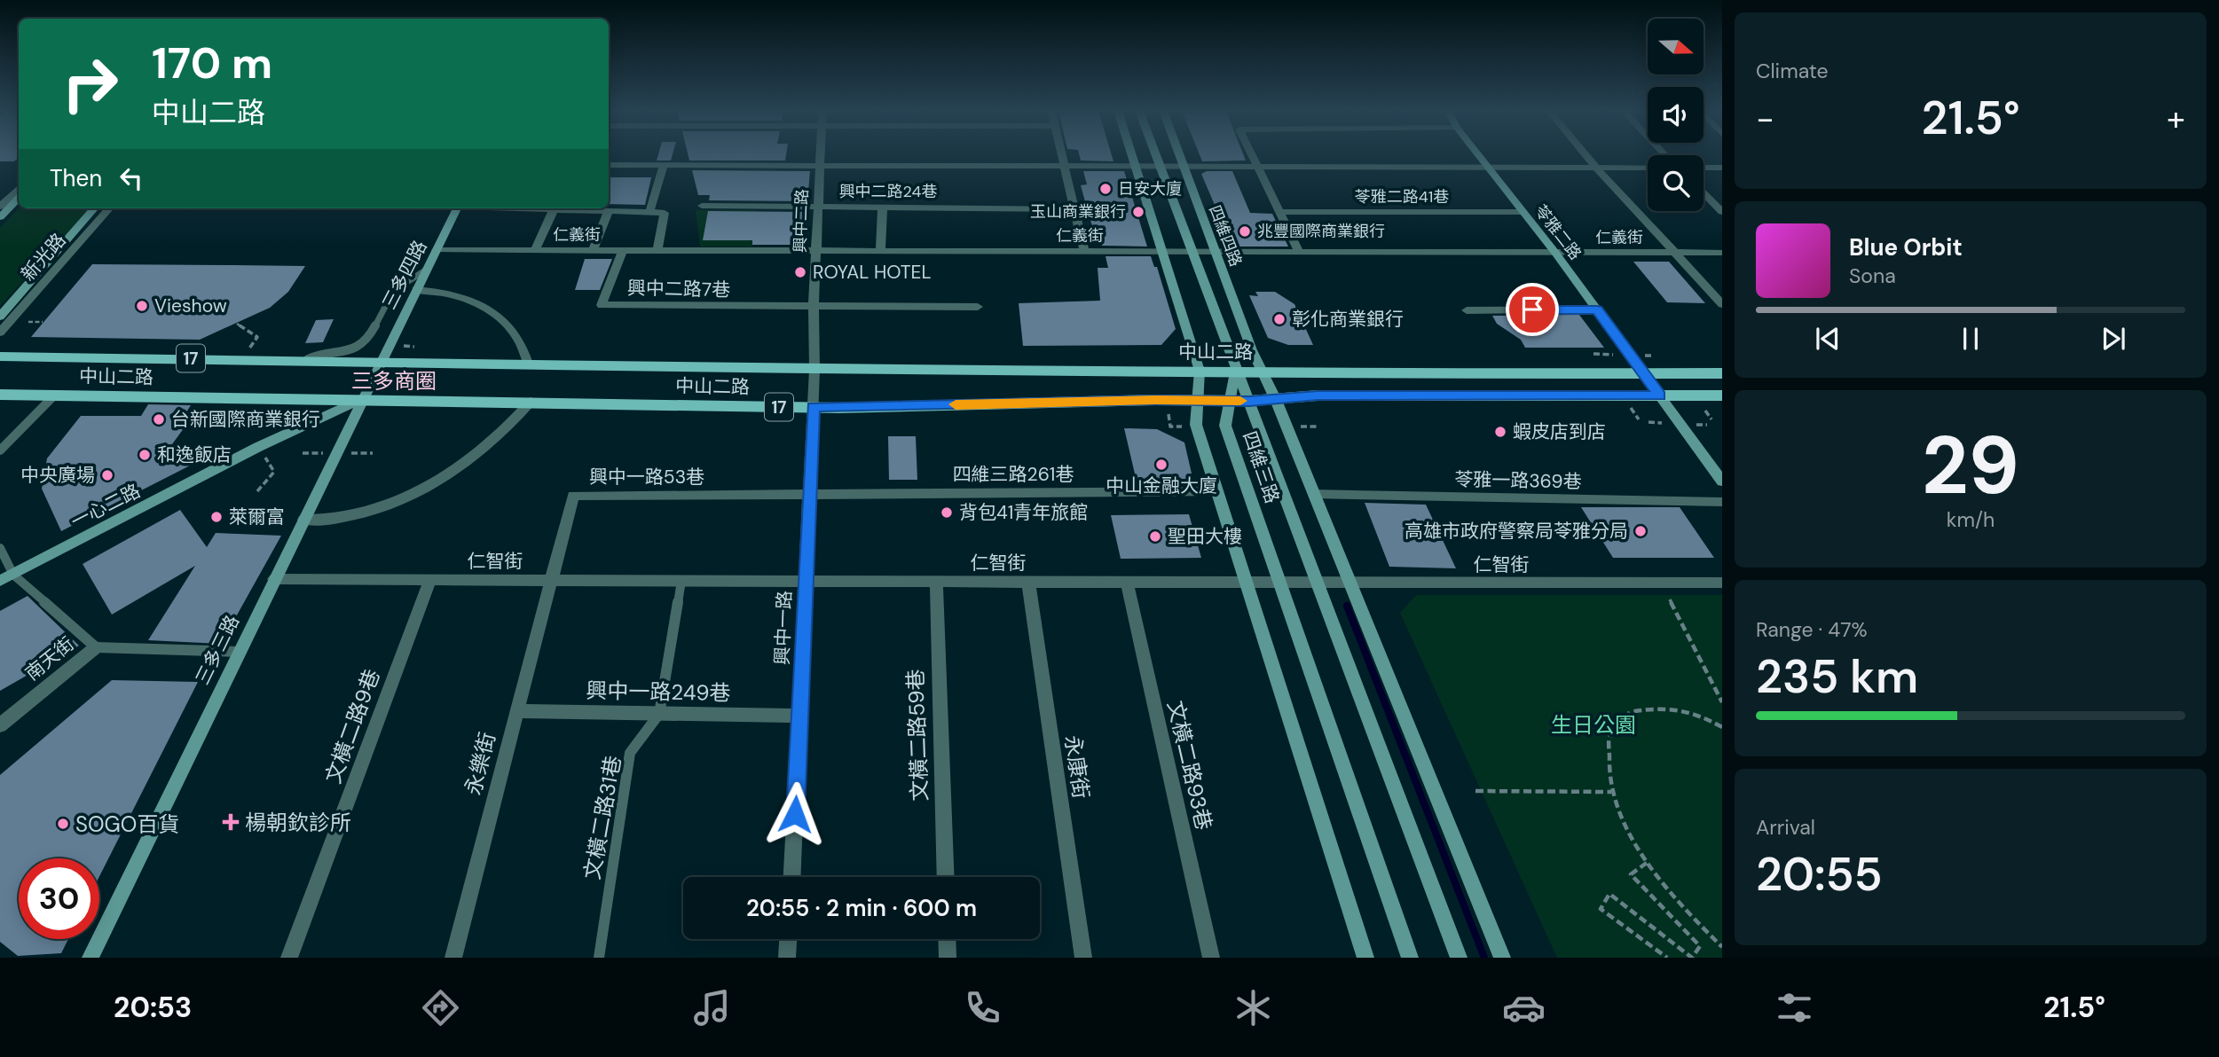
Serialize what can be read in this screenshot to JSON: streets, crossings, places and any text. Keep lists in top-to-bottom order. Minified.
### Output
{"streets":{"main road":["中山二路","17"],"street":["興中二路24巷","苓雅二路41巷","興中二路","苓雅二路","仁義街","四維四路","新光路","三多四路","興中二路7巷","四維三路","四維三路261巷","興中一路53巷","一心二路","仁智街","興中一路","三多三路","南天街","興中一路249巷","文橫二路9巷","文橫二路59巷","永樂街","文橫二路93巷","永康街"],"lane":["苓雅一路369巷","文橫二路31巷"]},"crossings":[["興中二路24巷","興中二路"],["苓雅二路41巷","苓雅二路"],["興中二路","仁義街"],["興中二路","興中二路7巷"],["興中二路","中山二路"],["興中二路","興中一路"],["苓雅二路","仁義街"],["苓雅二路","中山二路"],["仁義街","四維四路"],["仁義街","三多四路"],["仁義街","興中二路7巷"],["四維四路","中山二路"],["四維四路","四維三路"],["三多四路","中山二路"],["三多四路","三多三路"],["中山二路","四維三路"],["中山二路","一心二路"],["中山二路","興中一路"],["中山二路","三多三路"],["四維三路","苓雅一路369巷"],["四維三路","仁智街"],["四維三路261巷","興中一路53巷"],["四維三路261巷","興中一路"],["興中一路53巷","仁智街"],["興中一路53巷","興中一路"],["興中一路53巷","永樂街"],["一心二路","三多三路"],["仁智街","興中一路"],["仁智街","三多三路"],["仁智街","文橫二路9巷"],["仁智街","文橫二路59巷"],["仁智街","永樂街"],["仁智街","文橫二路93巷"],["仁智街","永康街"],["仁智街","文橫二路31巷"],["興中一路","興中一路249巷"],["興中一路249巷","永樂街"],["興中一路249巷","文橫二路31巷"]],"districts":["三多商圈"],"parks":["生日公園"],"places":{"other":["日安大廈","玉山商業銀行","兆豐國際商業銀行","ROYAL HOTEL","Vieshow","彰化商業銀行","台新國際商業銀行","蝦皮店到店","和逸飯店","中山金融大廈","中央廣場","背包41青年旅館","萊爾富","高雄市政府警察局苓雅分局","聖田大樓","SOGO百貨"],"health":["楊朝欽診所"]},"north":"right","page":{"tile":["Climate",["29","km/h"],["Range · 47%","235 km"],["Arrival","20:55"]],"turn":["170 m","中山二路"],"heat":["−","21.5°","+"],"then":"Then","song":["Blue Orbit","Sona"],"limit":"30","trip":"20:55 · 2 min · 600 m","tabs":["20:53","21.5°"]}}
